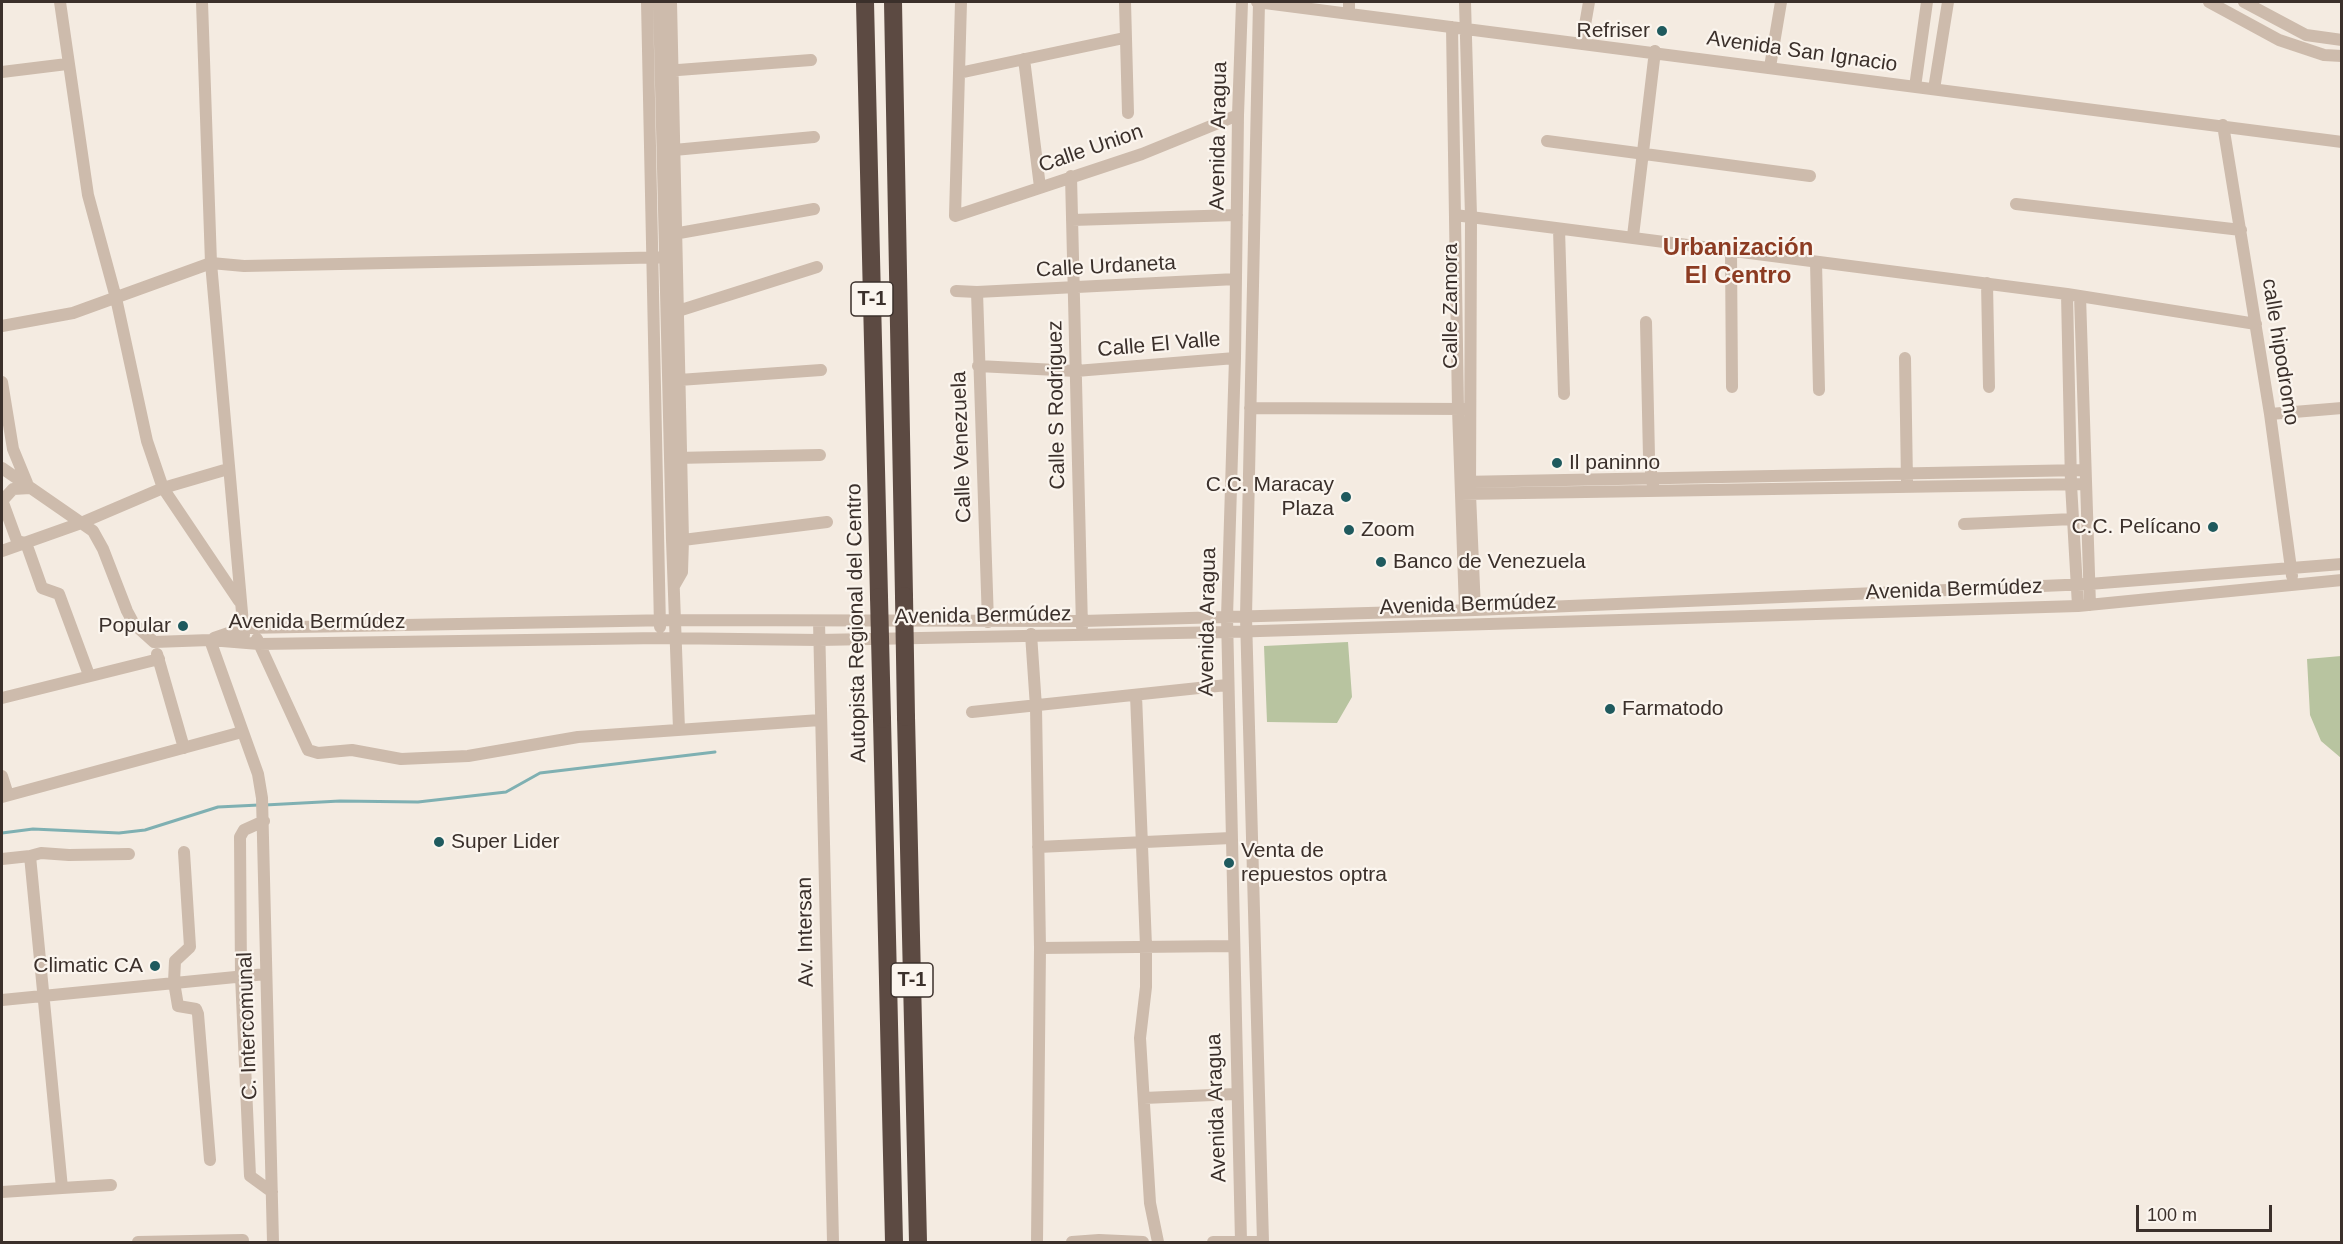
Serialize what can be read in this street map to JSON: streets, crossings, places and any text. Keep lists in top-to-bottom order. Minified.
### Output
{"streets":{"highway":["T-1","Autopista Regional del Centro"],"street":["Avenida San Ignacio","Avenida Aragua","Calle Union","Calle Urdaneta","Calle Zamora","Calle El Valle","calle hipodromo","Calle S Rodriguez","Calle Venezuela","Avenida Bermúdez","Av. Intersan","C. Intercomunal"]},"crossings":[["Avenida San Ignacio","Avenida Aragua"],["Avenida San Ignacio","Calle Zamora"],["Avenida San Ignacio","calle hipodromo"],["Avenida Aragua","Calle Union"],["Avenida Aragua","Calle Urdaneta"],["Avenida Aragua","Calle El Valle"],["Avenida Aragua","Avenida Bermúdez"],["Calle Union","Calle S Rodriguez"],["Calle Urdaneta","Calle S Rodriguez"],["Calle Urdaneta","Calle Venezuela"],["Calle Zamora","Avenida Bermúdez"],["Calle El Valle","Calle S Rodriguez"],["Calle El Valle","Calle Venezuela"],["calle hipodromo","Avenida Bermúdez"],["Calle S Rodriguez","Avenida Bermúdez"],["Calle Venezuela","Avenida Bermúdez"],["Avenida Bermúdez","Av. Intersan"],["Avenida Bermúdez","C. Intercomunal"]],"districts":["Urbanización El Centro"],"places":["Refriser","Il paninno","C.C. Maracay Plaza","C.C. Pelícano","Zoom","Banco de Venezuela","Popular","Farmatodo","Super Lider","Venta de repuestos optra","Climatic CA"],"scale_bar":"100 m"}
